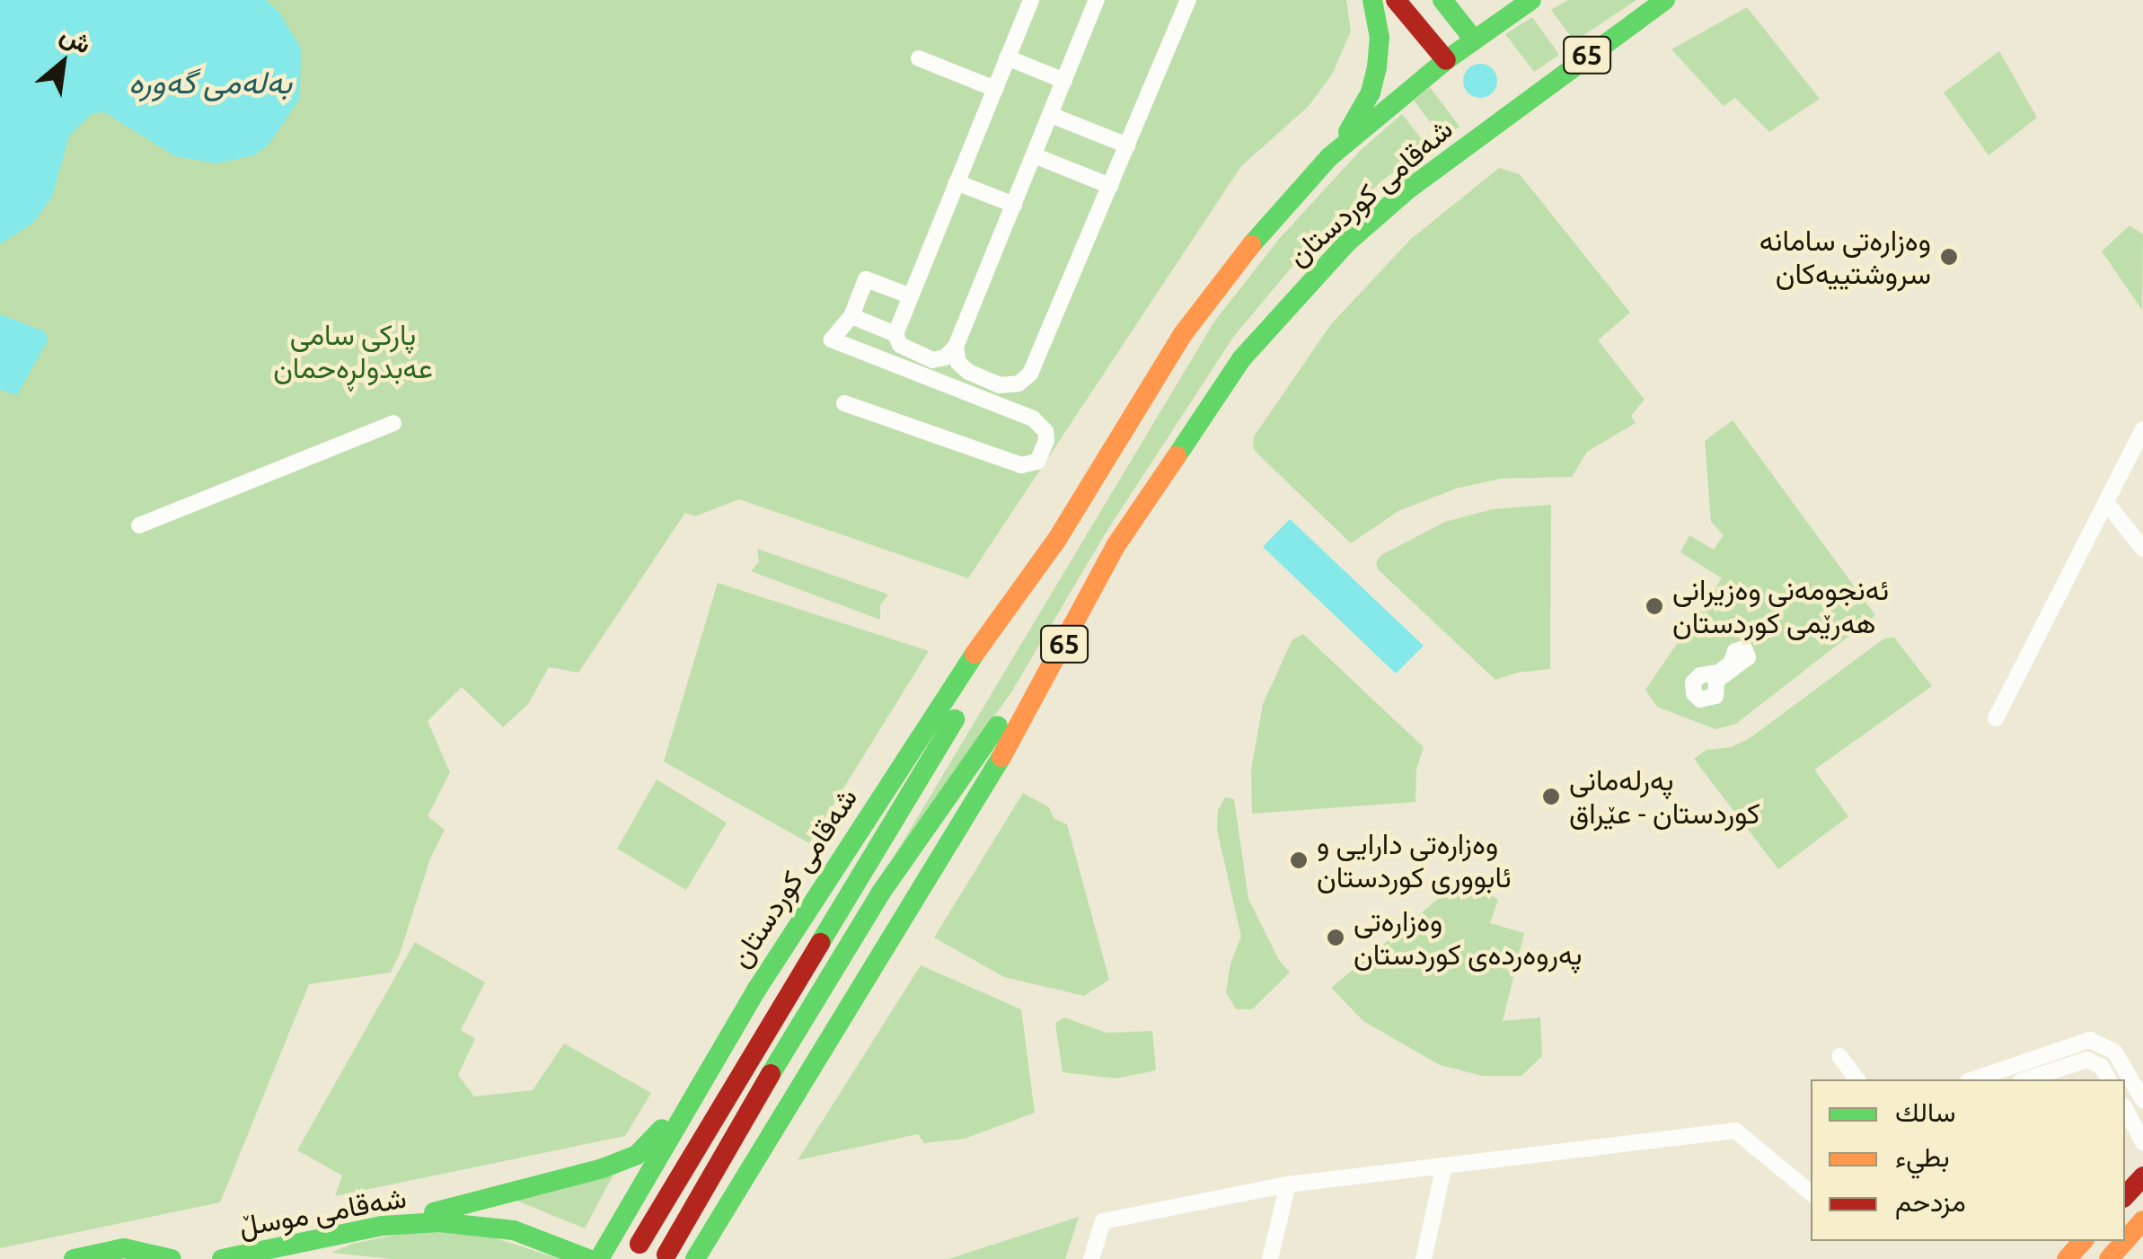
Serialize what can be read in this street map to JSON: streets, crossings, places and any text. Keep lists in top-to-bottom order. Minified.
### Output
{"streets":{"main road":["65","شەقامی کوردستان","شەقامی موسڵ"]},"water":["بەلەمی گەورە"],"parks":["پارکی سامی عەبدولڕەحمان"],"places":["وەزارەتی سامانە سروشتییەکان","ئەنجومەنی وەزیرانی هەرێمی کوردستان","پەرلەمانی کوردستان - عێراق","وەزارەتی دارایی و ئابووری کوردستان","وەزارەتی پەروەردەی کوردستان"],"legend":["سالك","بطيء","مزدحم"],"north":"top right"}
